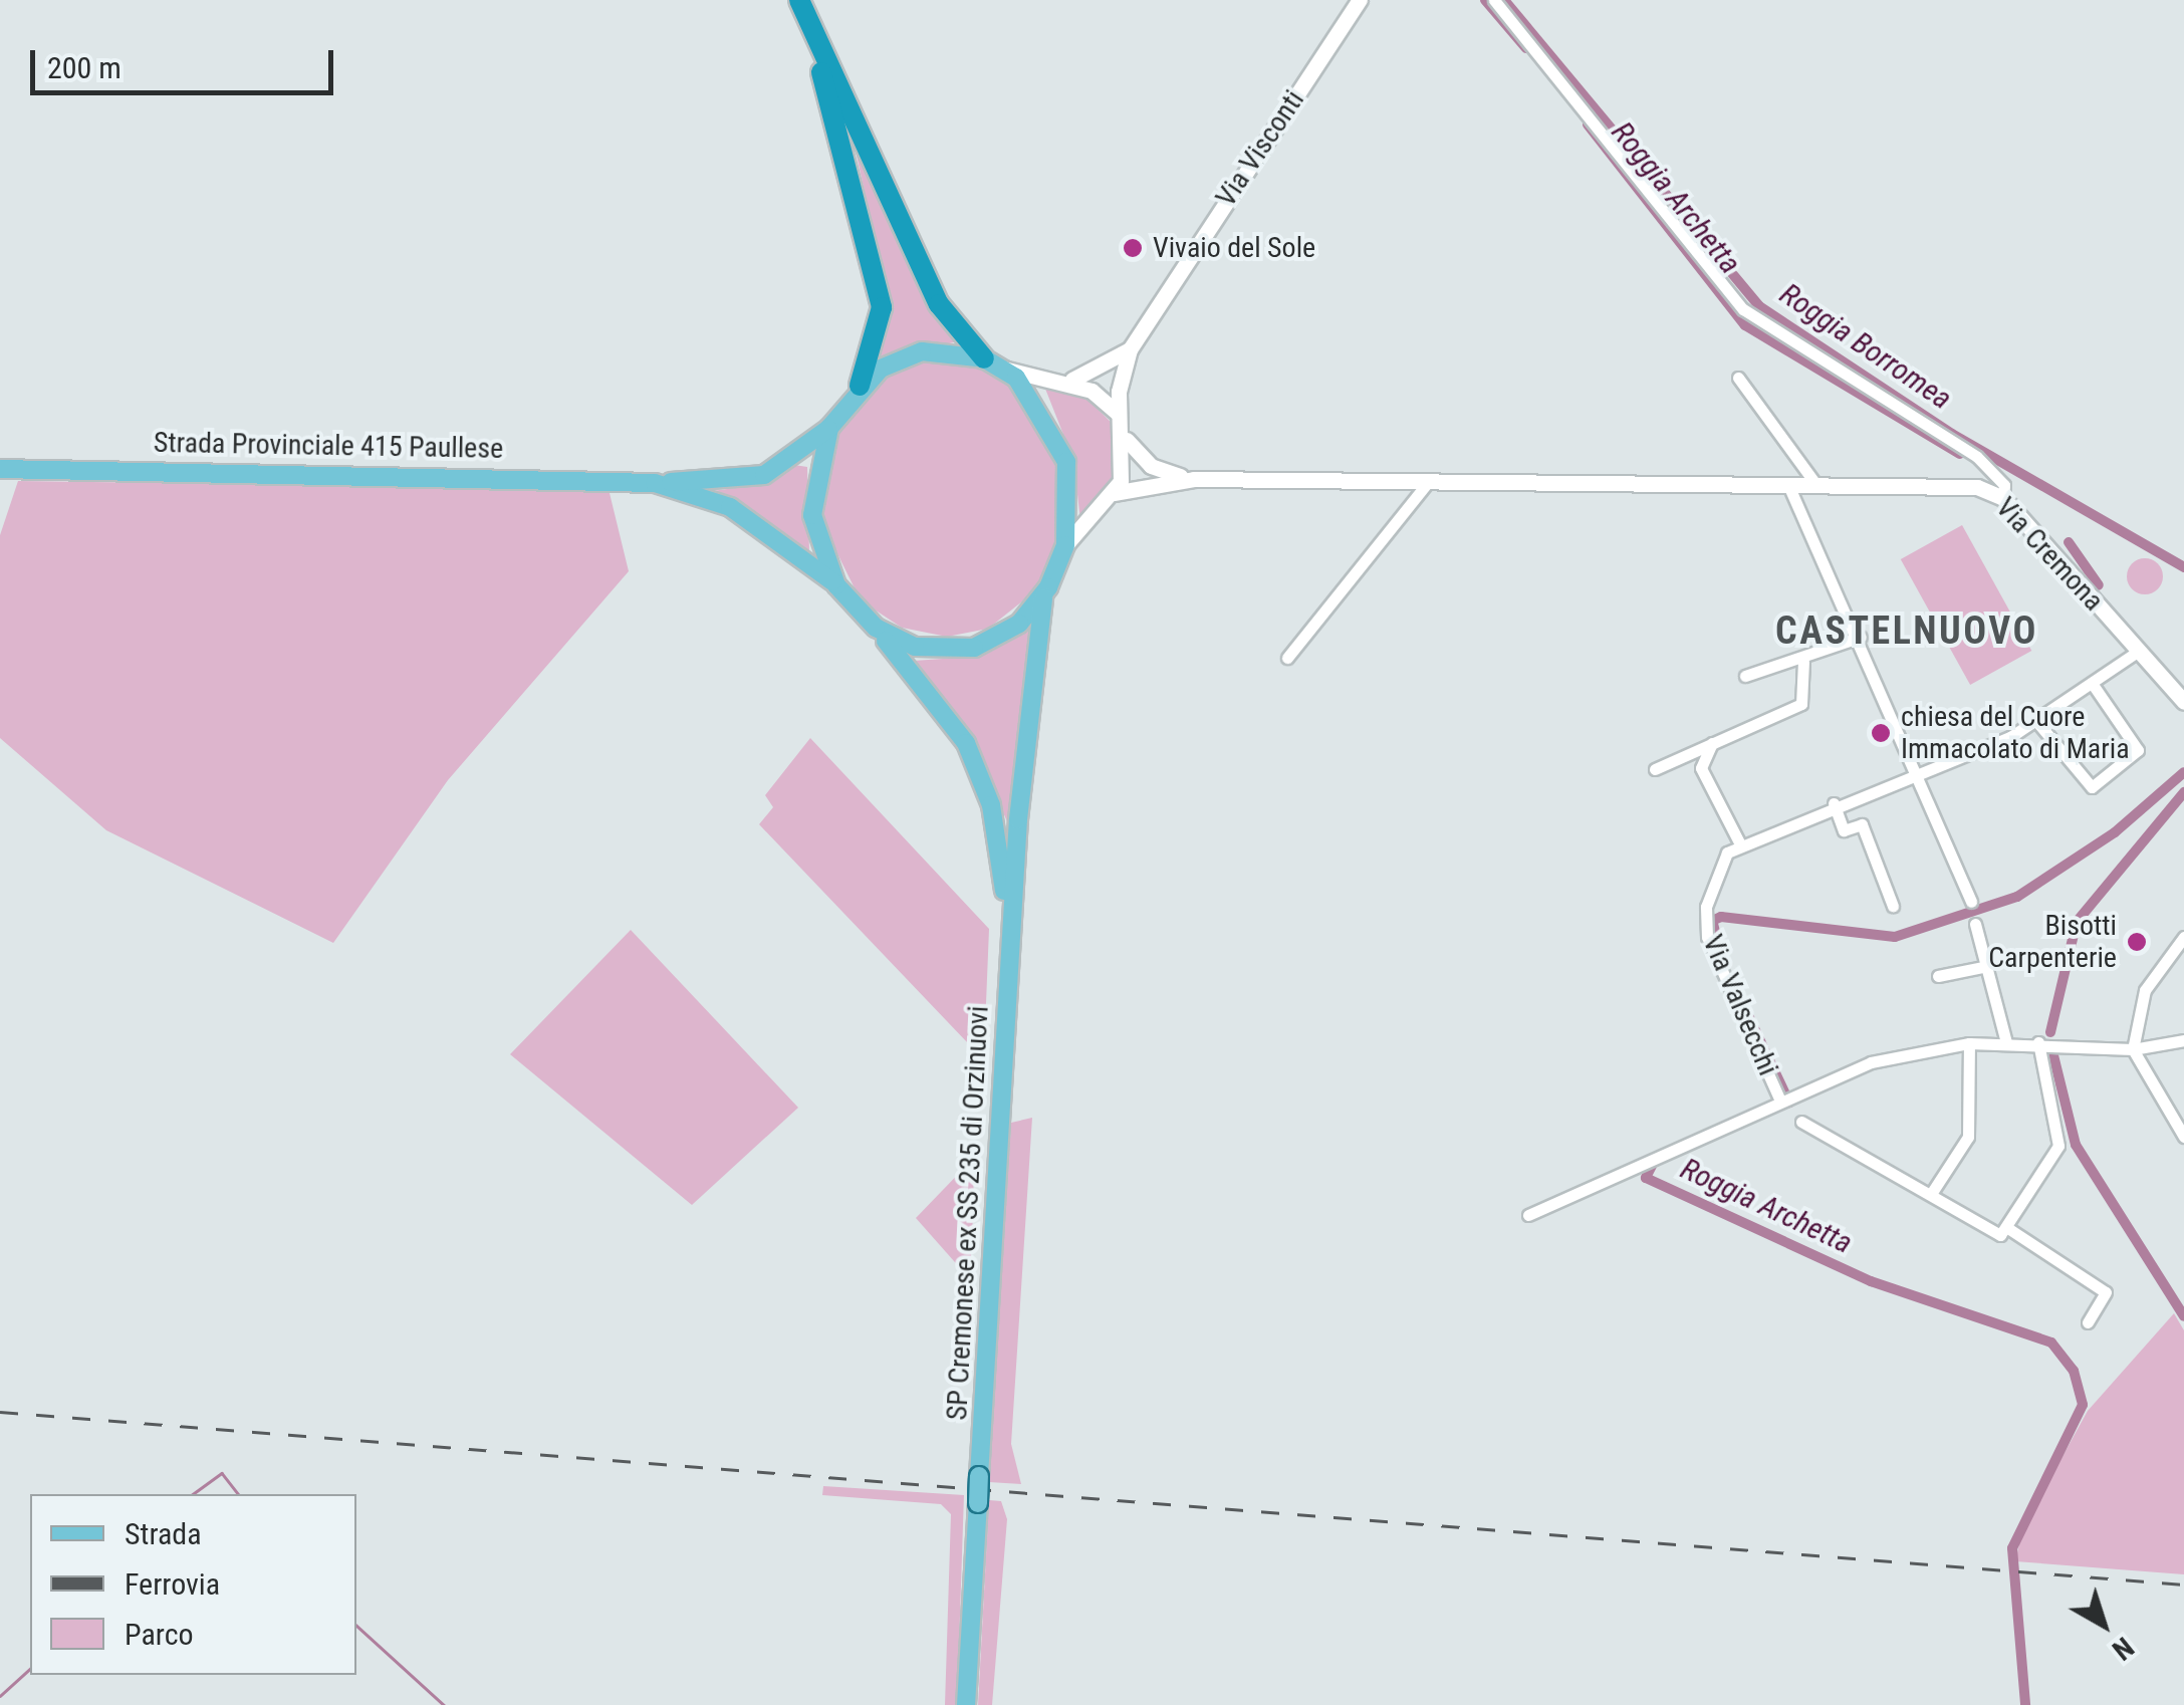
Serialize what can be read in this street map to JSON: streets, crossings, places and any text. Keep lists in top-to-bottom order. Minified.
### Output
{"streets":{"main road":["Strada Provinciale 415 Paullese","SP Cremonese ex SS 235 di Orzinuovi"],"street":["Via Visconti","Via Cremona","Via Valsecchi"]},"districts":["CASTELNUOVO"],"water":["Roggia Archetta","Roggia Borromea"],"places":["Vivaio del Sole","chiesa del Cuore Immacolato di Maria","Bisotti Carpenterie"],"legend":["Strada","Ferrovia","Parco"],"scale_bar":"200 m","north":"bottom right"}
